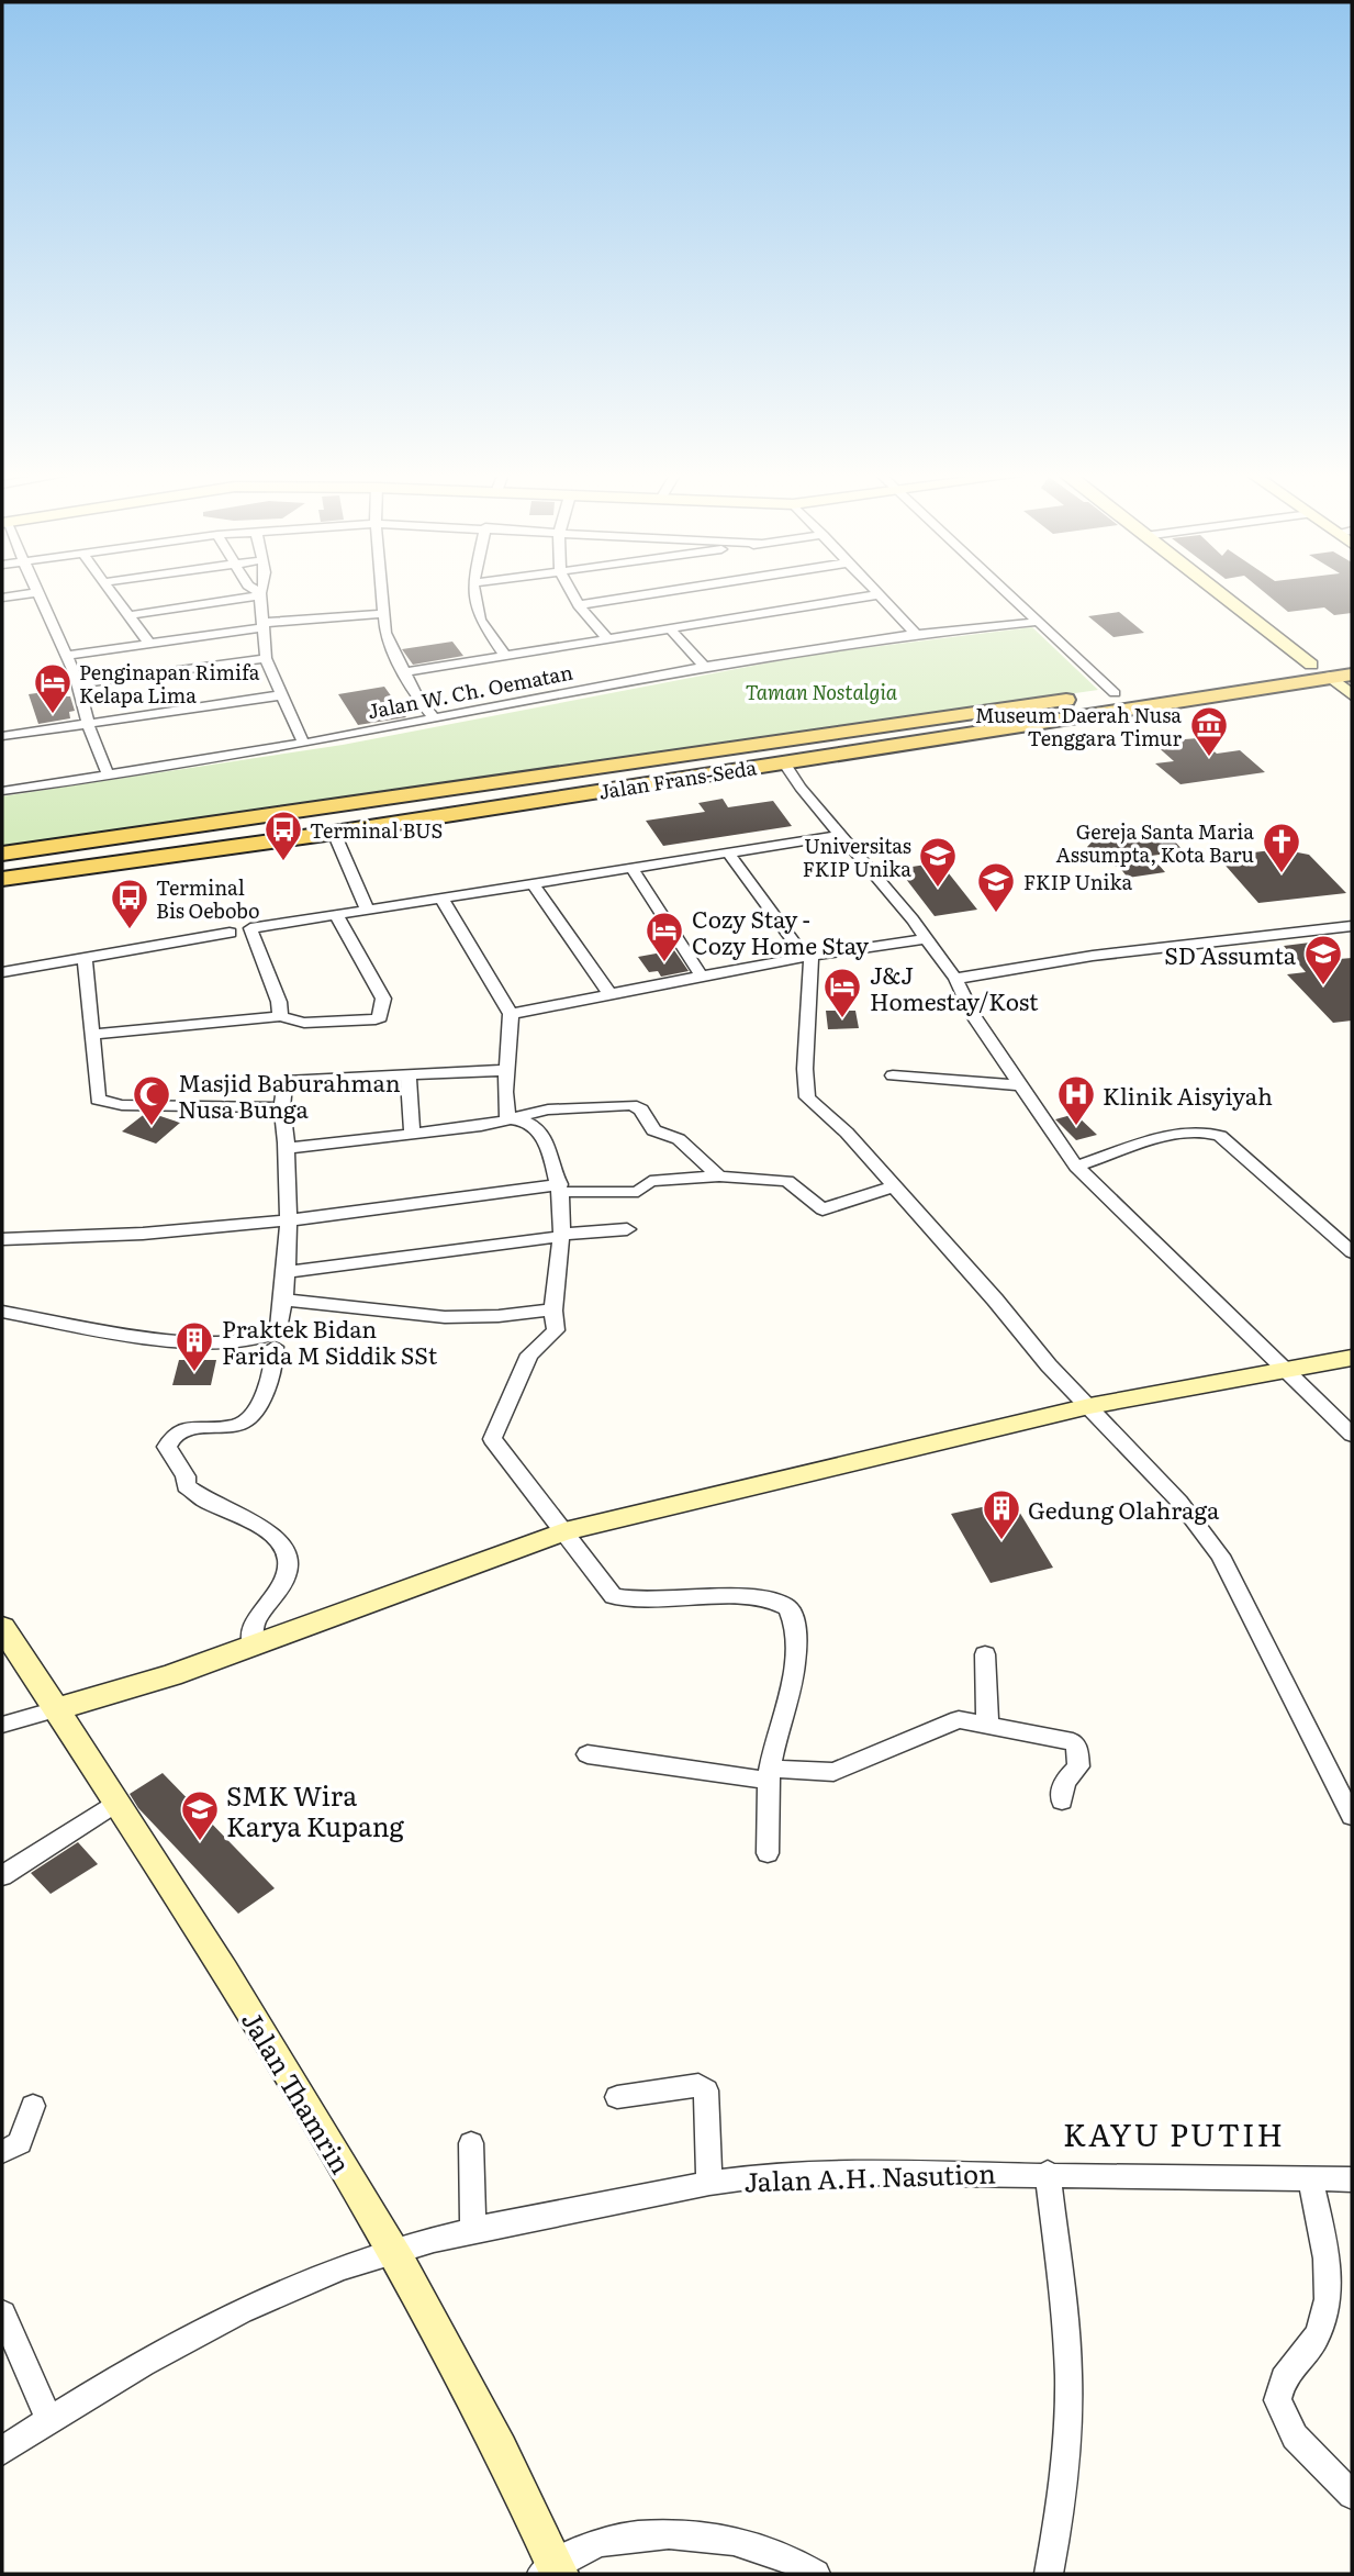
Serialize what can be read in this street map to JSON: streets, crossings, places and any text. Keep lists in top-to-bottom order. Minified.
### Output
{"streets":{"main road":["Jalan Frans-Seda","Jalan Thamrin"],"street":["Jalan W. Ch. Oematan","Jalan A.H. Nasution"]},"crossings":[["Jalan Thamrin","Jalan A.H. Nasution"]],"districts":["KAYU PUTIH"],"parks":["Taman Nostalgia"],"places":{"hotel":["Penginapan Rimifa Kelapa Lima","Cozy Stay - Cozy Home Stay","J&J Homestay/Kost"],"museum":["Museum Daerah Nusa Tenggara Timur"],"bus stop":["Terminal BUS","Terminal Bis Oebobo"],"church":["Gereja Santa Maria Assumpta, Kota Baru"],"school or university":["Universitas FKIP Unika","FKIP Unika","SD Assumta","SMK Wira Karya Kupang"],"mosque":["Masjid Baburahman Nusa Bunga"],"hospital":["Klinik Aisyiyah"],"building":["Praktek Bidan Farida M Siddik SSt","Gedung Olahraga"]}}
